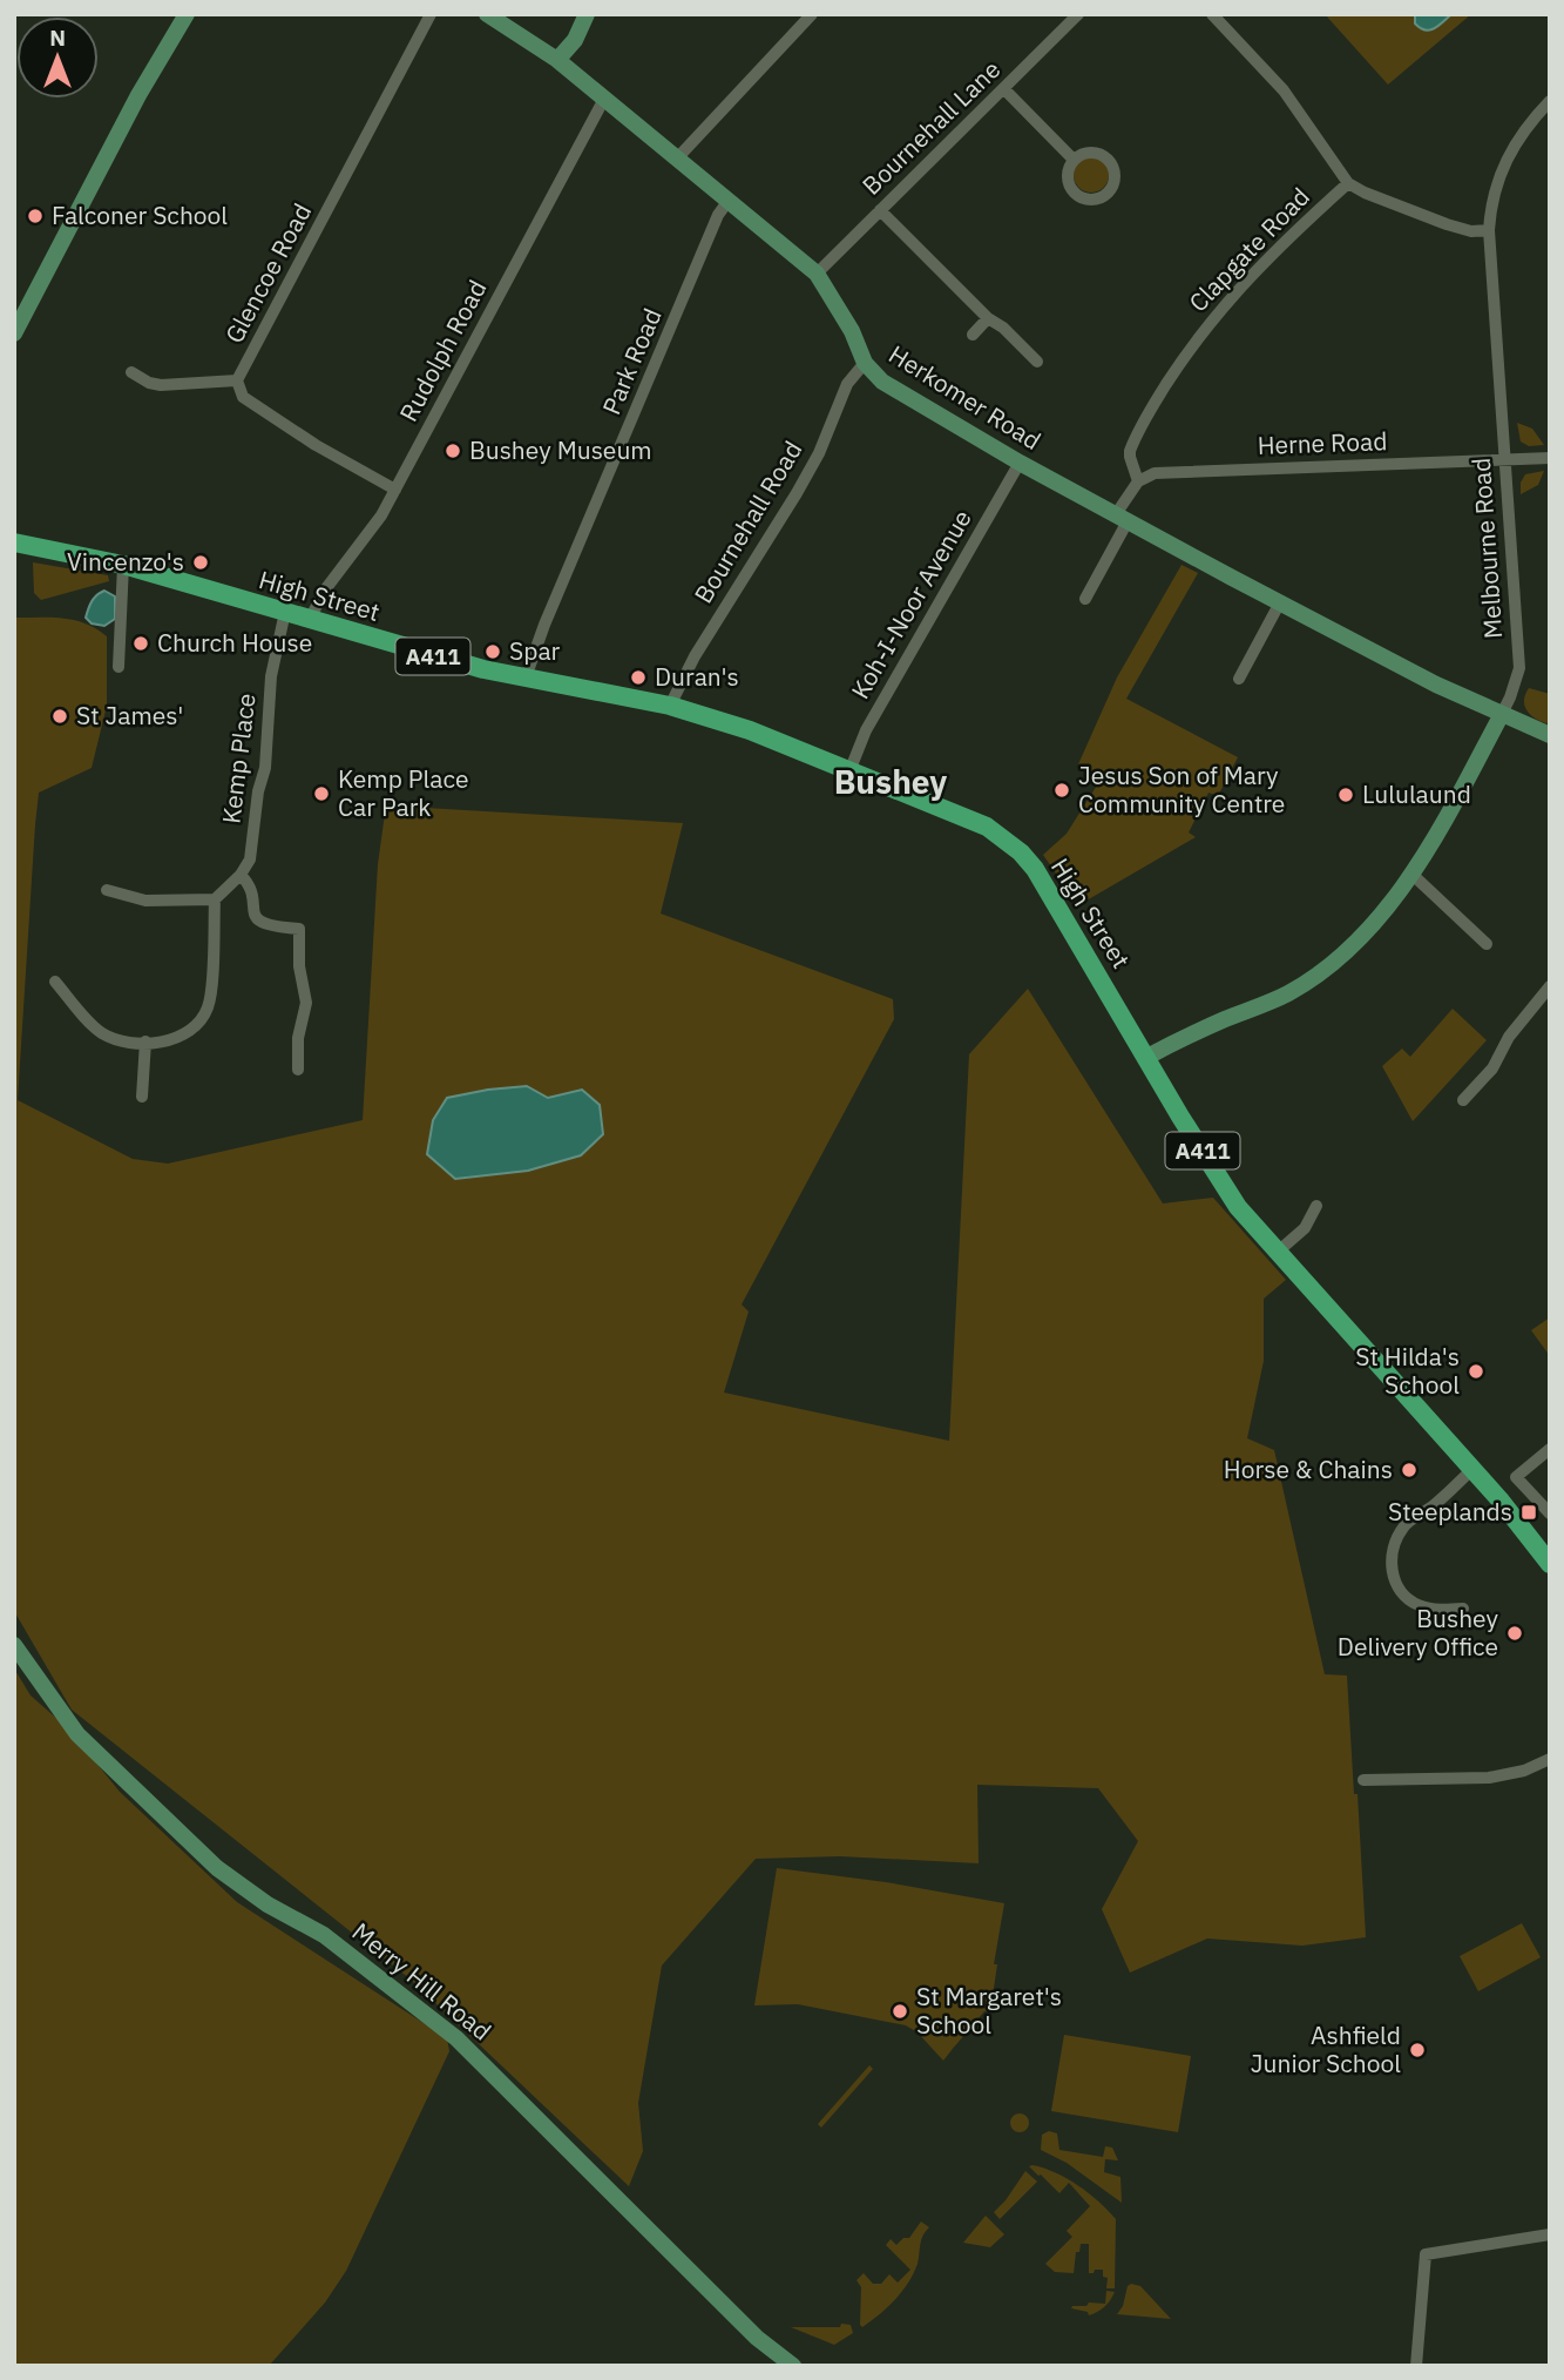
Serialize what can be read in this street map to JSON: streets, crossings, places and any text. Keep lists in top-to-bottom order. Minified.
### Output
{"streets":{"main road":["High Street","A411"],"street":["Bournehall Lane","Clapgate Road","Glencoe Road","Rudolph Road","Park Road","Herkomer Road","Herne Road","Bournehall Road","Melbourne Road","Koh-I-Noor Avenue","Kemp Place","Merry Hill Road"]},"crossings":[["Bournehall Lane","Herkomer Road"],["Clapgate Road","Herne Road"],["Glencoe Road","Rudolph Road"],["Rudolph Road","Herkomer Road"],["Rudolph Road","High Street"],["Park Road","Herkomer Road"],["Park Road","High Street"],["Herkomer Road","Bournehall Road"],["Herkomer Road","Melbourne Road"],["Herkomer Road","Koh-I-Noor Avenue"],["Herne Road","Melbourne Road"],["Bournehall Road","High Street"],["Melbourne Road","High Street"],["High Street","Koh-I-Noor Avenue"],["High Street","Kemp Place"]],"districts":["Bushey"],"places":{"other":["Falconer School","Bushey Museum","Vincenzo's","Church House","Spar","Duran's","St James'","Jesus Son of Mary Community Centre","Kemp Place Car Park","Lululaund","St Hilda's School","Horse & Chains","Bushey Delivery Office","St Margaret's School","Ashfield Junior School"],"transit":["Steeplands"]},"north":"top"}
